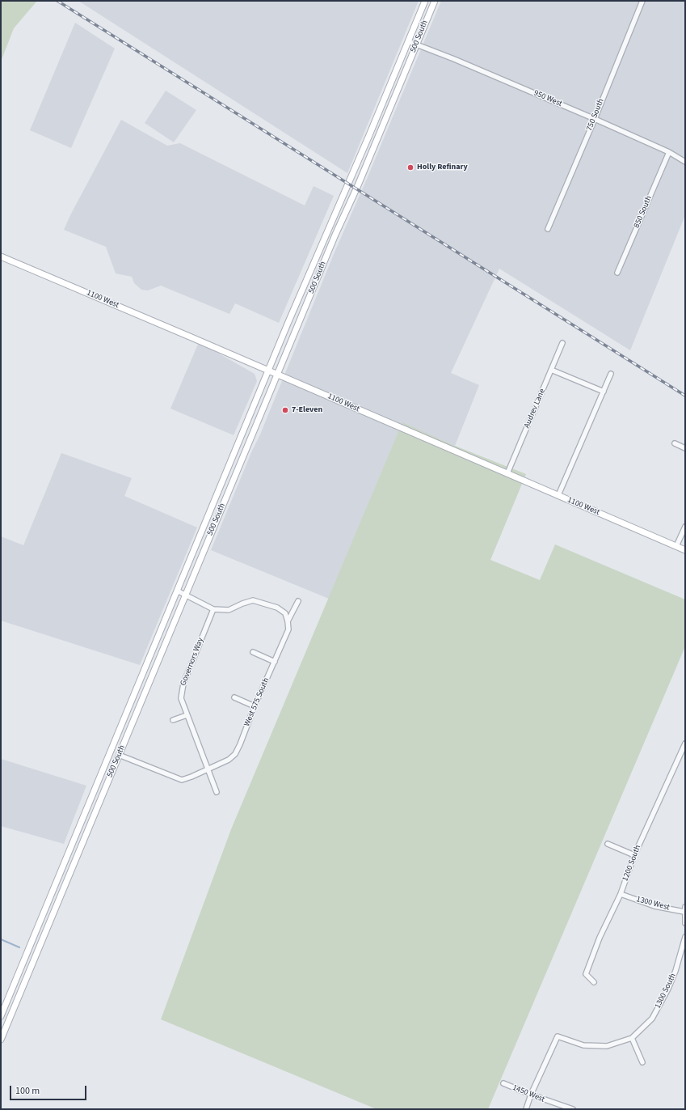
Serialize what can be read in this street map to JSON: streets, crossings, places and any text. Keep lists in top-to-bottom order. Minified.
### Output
{"streets":{"main road":["500 South","1100 West"],"street":["950 West","750 South","850 South","Audrev Lane","Governors Way","West 575 South","1200 South","1300 West","1300 South","1450 West"]},"crossings":[["500 South","950 West"],["500 South","1100 West"],["500 South","West 575 South"],["950 West","750 South"],["950 West","850 South"],["1100 West","Audrev Lane"],["Governors Way","West 575 South"],["1200 South","1300 West"]],"places":["Holly Refinary","7-Eleven"],"scale_bar":"100 m"}
